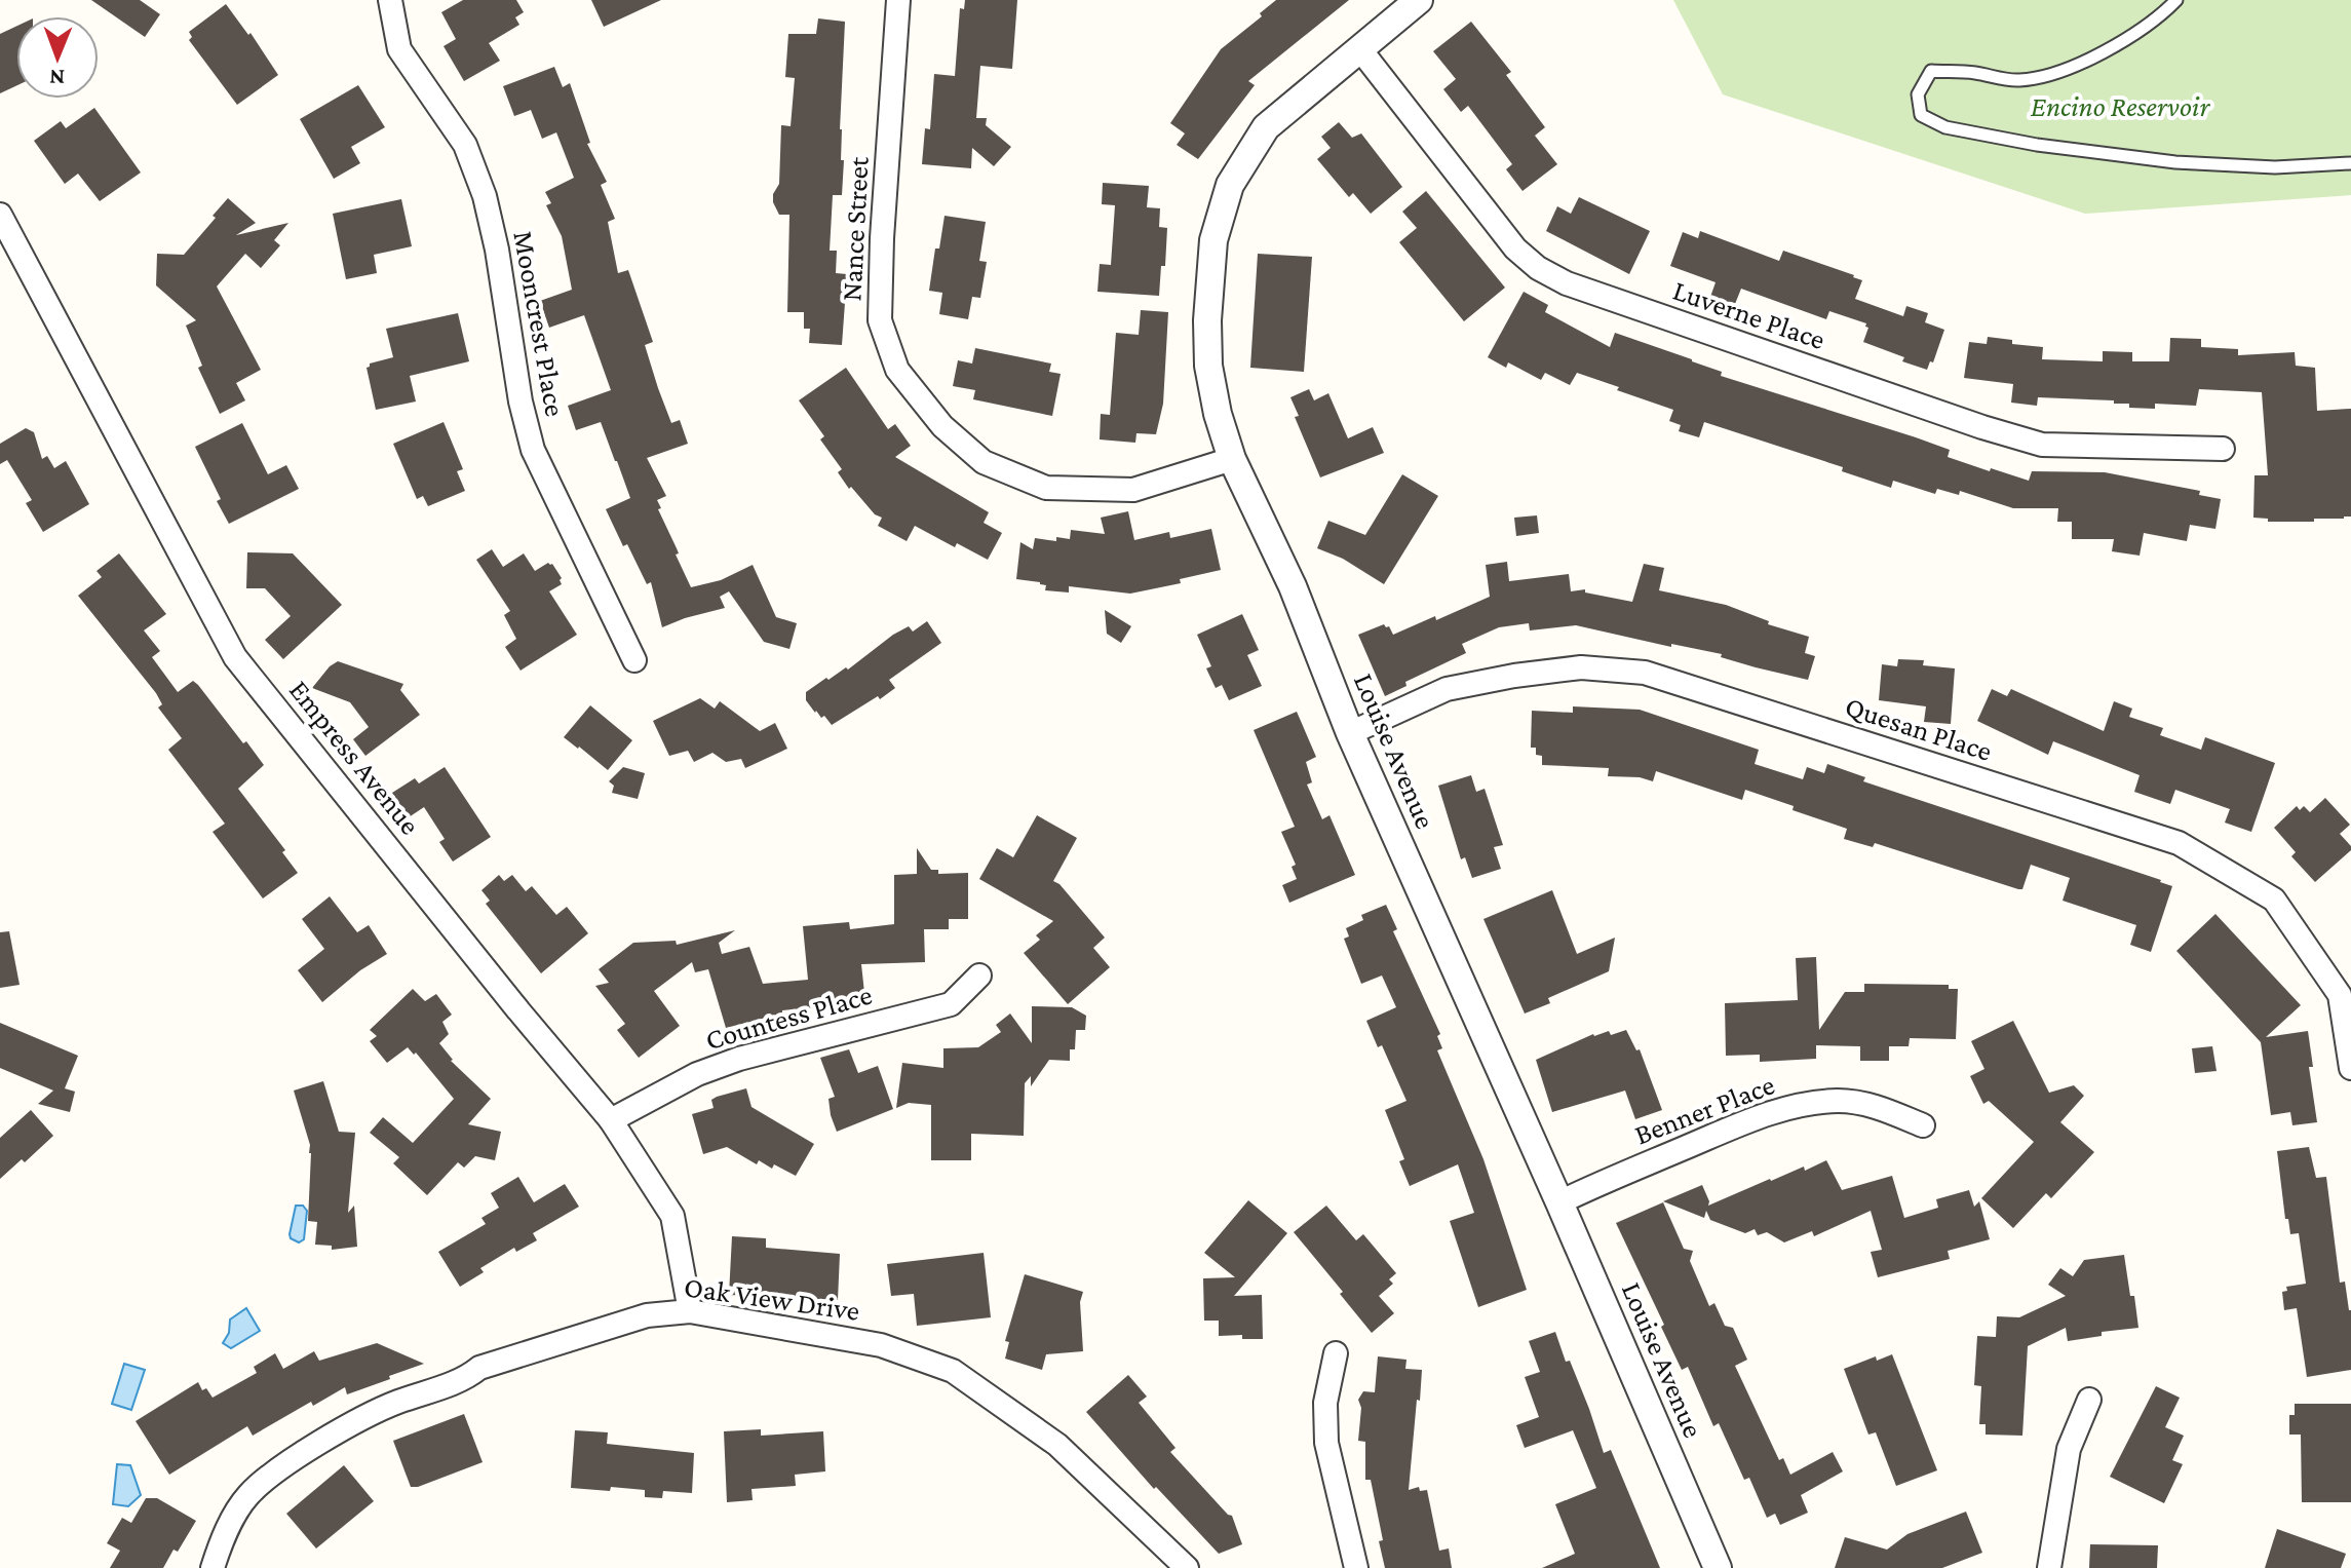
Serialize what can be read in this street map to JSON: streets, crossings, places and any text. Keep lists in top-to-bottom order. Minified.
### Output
{"streets":{"street":["Nance Street","Luverne Place","Mooncrest Place","Quesan Place","Louise Avenue","Empress Avenue","Countess Place","Benner Place","Oak View Drive"]},"crossings":[["Nance Street","Louise Avenue"],["Luverne Place","Louise Avenue"],["Quesan Place","Louise Avenue"],["Louise Avenue","Benner Place"],["Empress Avenue","Countess Place"],["Empress Avenue","Oak View Drive"]],"parks":["Encino Reservoir"],"north":"bottom"}
